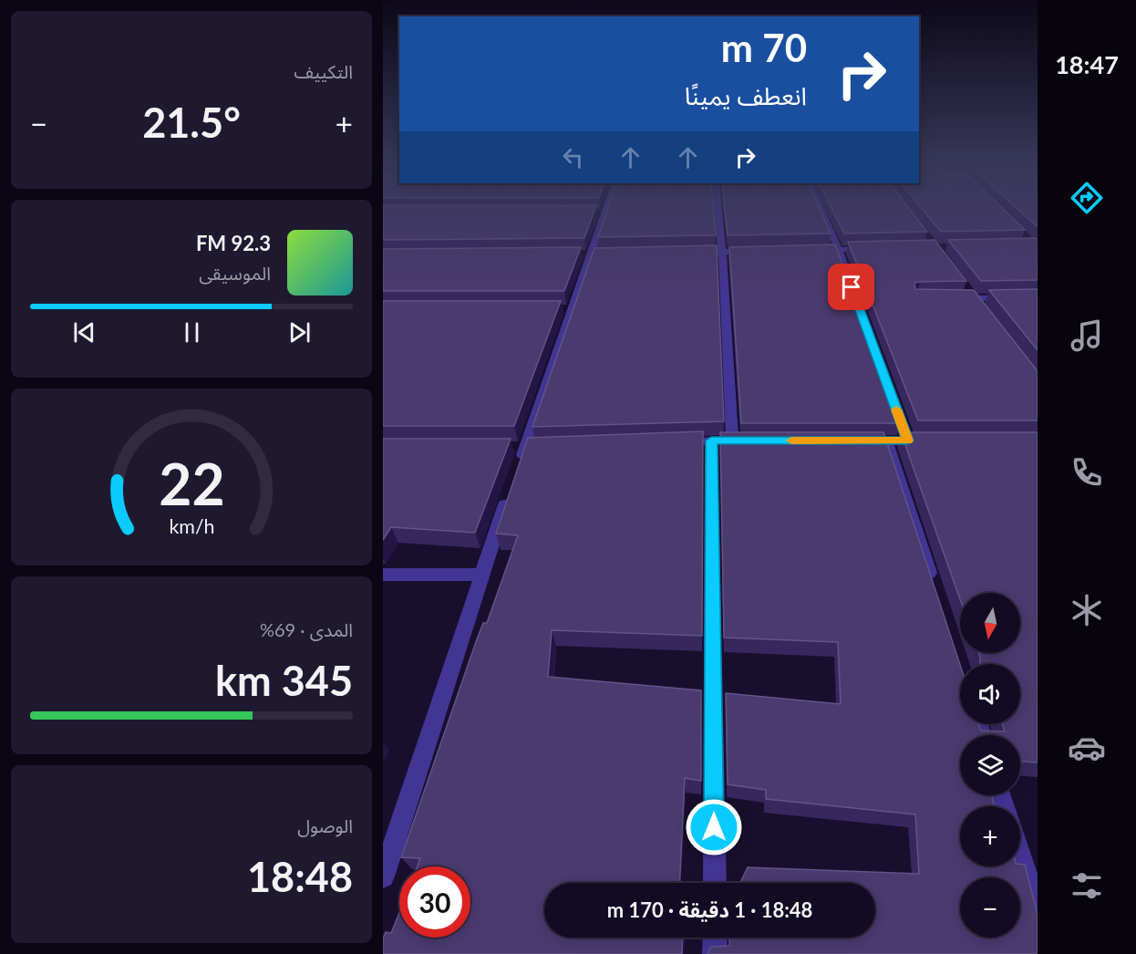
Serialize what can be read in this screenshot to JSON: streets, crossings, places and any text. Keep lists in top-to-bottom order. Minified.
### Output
{"north":"bottom","page":{"tabs":"18:47","tile":["التكييف",["المدى · 69%","345 km"],["الوصول","18:48"]],"turn":["70 m","انعطف يمينًا"],"heat":["−","21.5°","+"],"song":["92.3 FM","الموسيقى"],"map_buttons":["+","−"],"limit":"30","trip":"18:48 · 1 دقيقة · 170 m","gauge":["22","km/h"]}}
